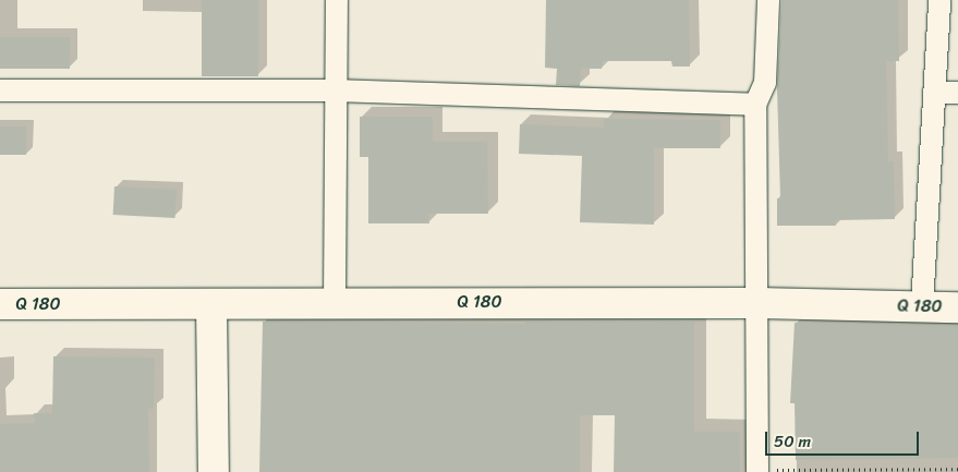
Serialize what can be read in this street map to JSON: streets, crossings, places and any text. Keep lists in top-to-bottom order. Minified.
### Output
{"streets":{"street":["Q 180"]},"scale_bar":"50 m"}
